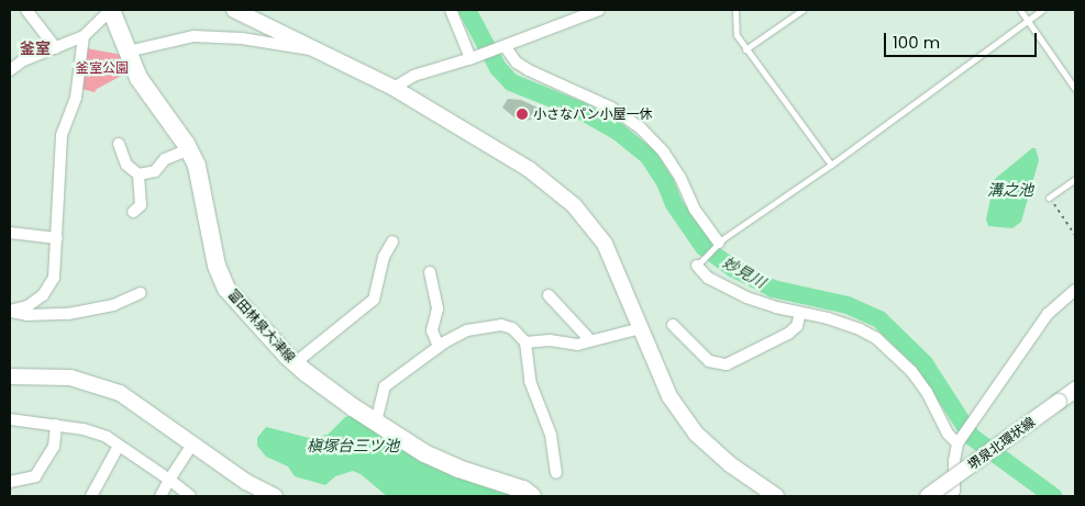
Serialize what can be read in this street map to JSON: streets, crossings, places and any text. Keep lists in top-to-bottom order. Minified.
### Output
{"streets":{"main road":["富田林泉大津線"],"street":["堺泉北環状線"]},"districts":["釜室"],"water":["溝之池","妙見川","槇塚台三ツ池"],"parks":["釜室公園"],"places":["小さなパン小屋一休"],"scale_bar":"100 m"}
